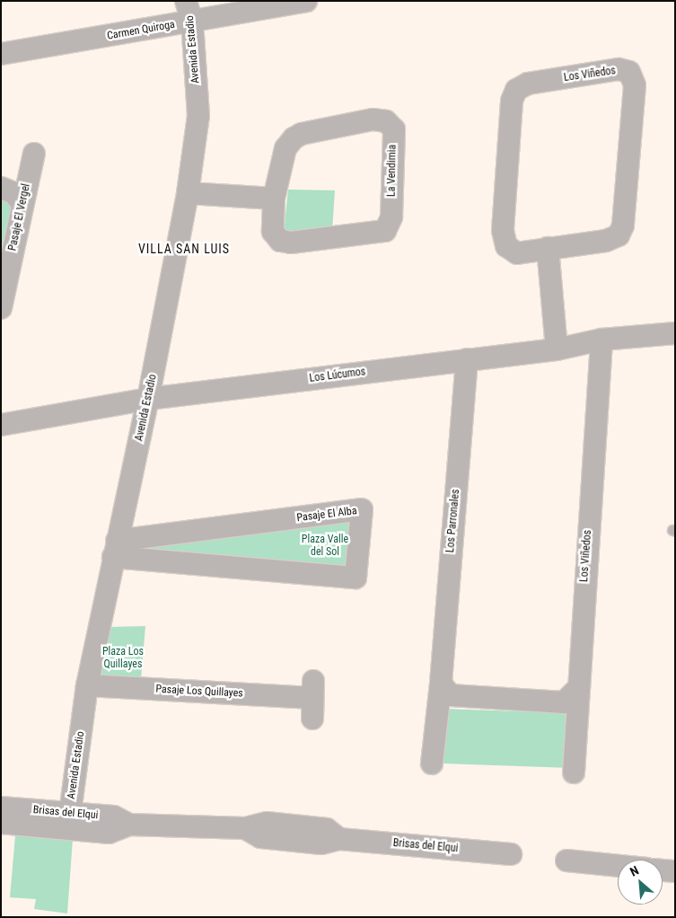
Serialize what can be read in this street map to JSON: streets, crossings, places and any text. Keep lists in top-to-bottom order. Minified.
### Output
{"streets":{"street":["Carmen Quiroga","Avenida Estadio","Los Viñedos","La Vendimia","Pasaje El Vergel","Los Lúcumos","Pasaje El Alba","Los Parronales","Pasaje Los Quillayes","Brisas del Elqui"]},"crossings":[["Carmen Quiroga","Avenida Estadio"],["Avenida Estadio","Los Lúcumos"],["Avenida Estadio","Pasaje El Alba"],["Avenida Estadio","Pasaje Los Quillayes"],["Avenida Estadio","Brisas del Elqui"],["Los Viñedos","Los Lúcumos"],["Los Lúcumos","Los Parronales"]],"districts":["VILLA SAN LUIS"],"parks":["Plaza Valle del Sol","Plaza Los Quillayes"],"north":"top left"}
